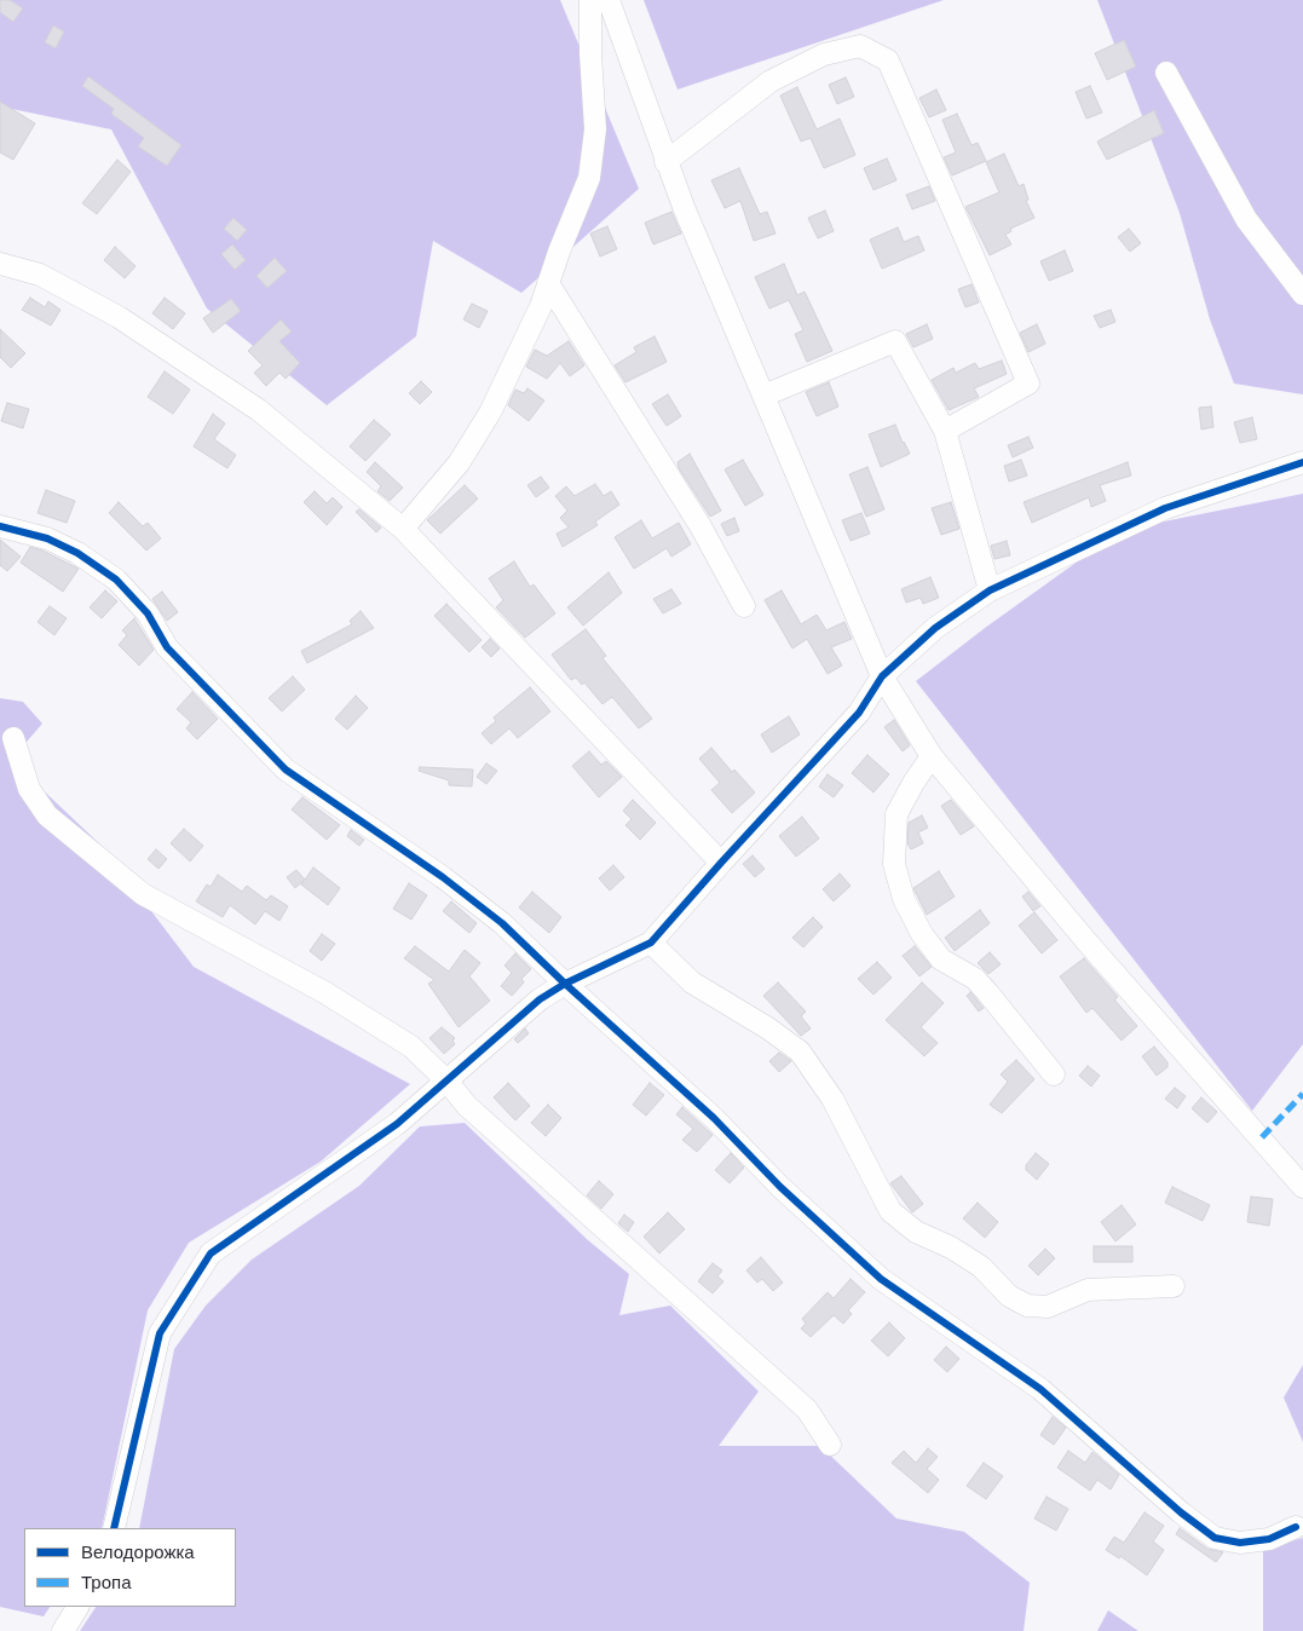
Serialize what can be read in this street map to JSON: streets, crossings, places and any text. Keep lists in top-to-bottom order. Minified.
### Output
{"legend":["Велодорожка","Тропа"]}
